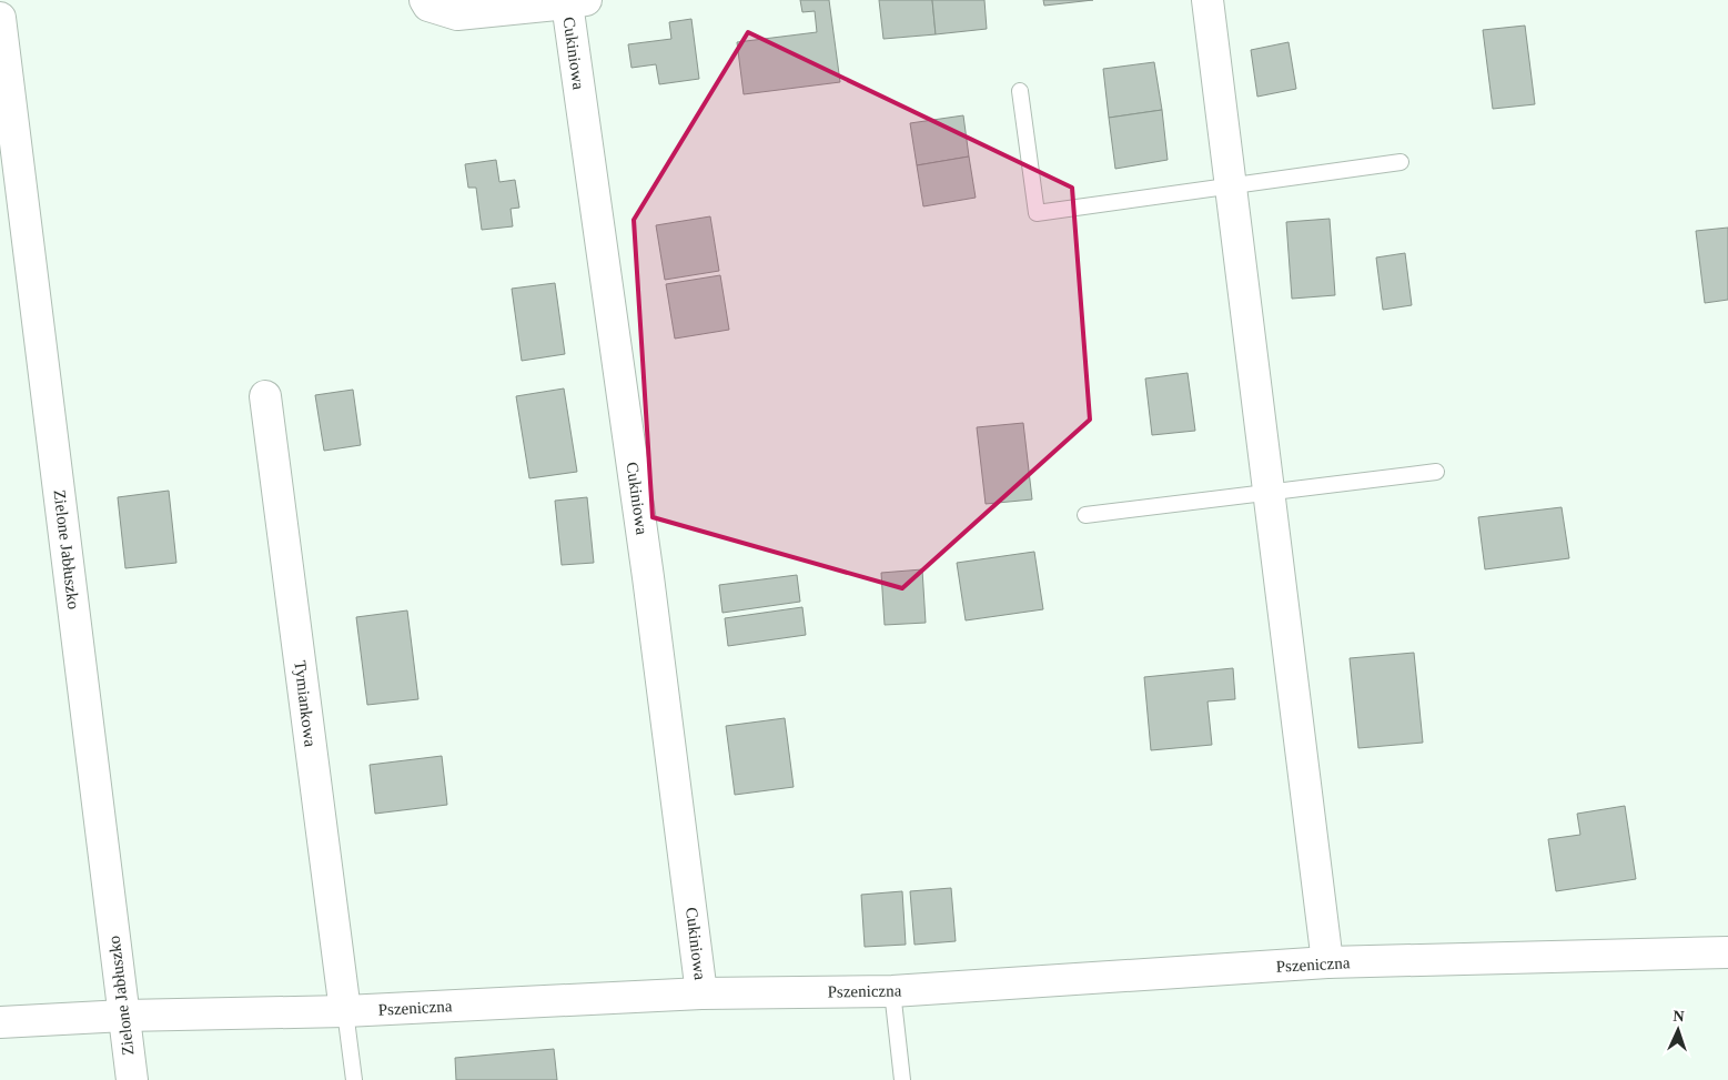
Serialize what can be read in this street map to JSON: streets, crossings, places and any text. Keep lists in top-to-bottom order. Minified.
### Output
{"streets":{"street":["Cukiniowa","Zielone Jabłuszko","Tymiankowa","Pszeniczna"]},"crossings":[["Cukiniowa","Pszeniczna"],["Zielone Jabłuszko","Pszeniczna"],["Tymiankowa","Pszeniczna"]],"north":"top"}
